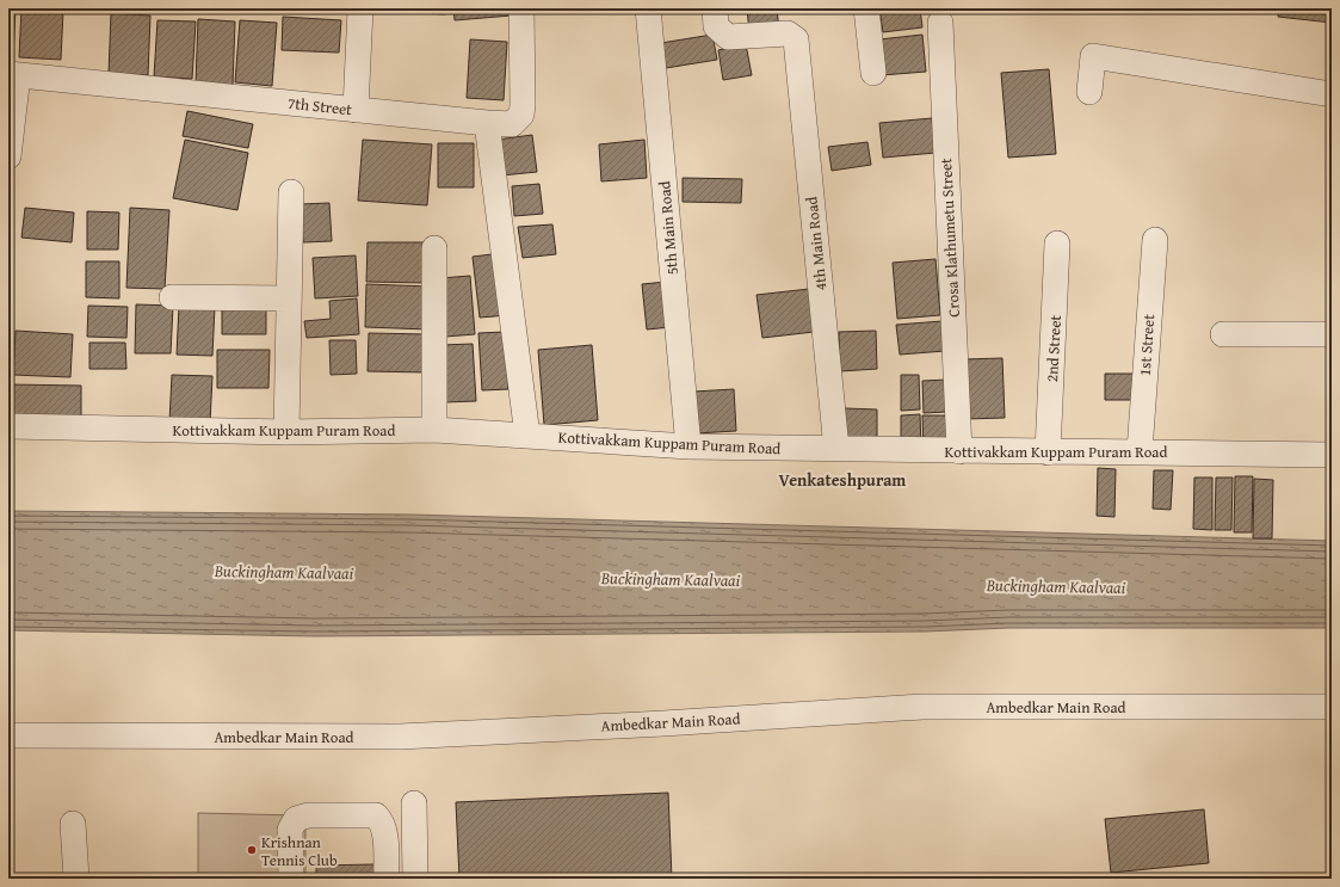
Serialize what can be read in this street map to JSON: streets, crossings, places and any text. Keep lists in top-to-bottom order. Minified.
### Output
{"streets":{"street":["7th Street","5th Main Road","Crosa Klathumetu Street","4th Main Road","1st Street","2nd Street","Kottivakkam Kuppam Puram Road","Ambedkar Main Road"]},"crossings":[["5th Main Road","Kottivakkam Kuppam Puram Road"],["Crosa Klathumetu Street","Kottivakkam Kuppam Puram Road"],["4th Main Road","Kottivakkam Kuppam Puram Road"],["1st Street","Kottivakkam Kuppam Puram Road"],["2nd Street","Kottivakkam Kuppam Puram Road"]],"districts":["Venkateshpuram"],"water":["Buckingham Kaalvaai"],"places":["Krishnan Tennis Club"]}
